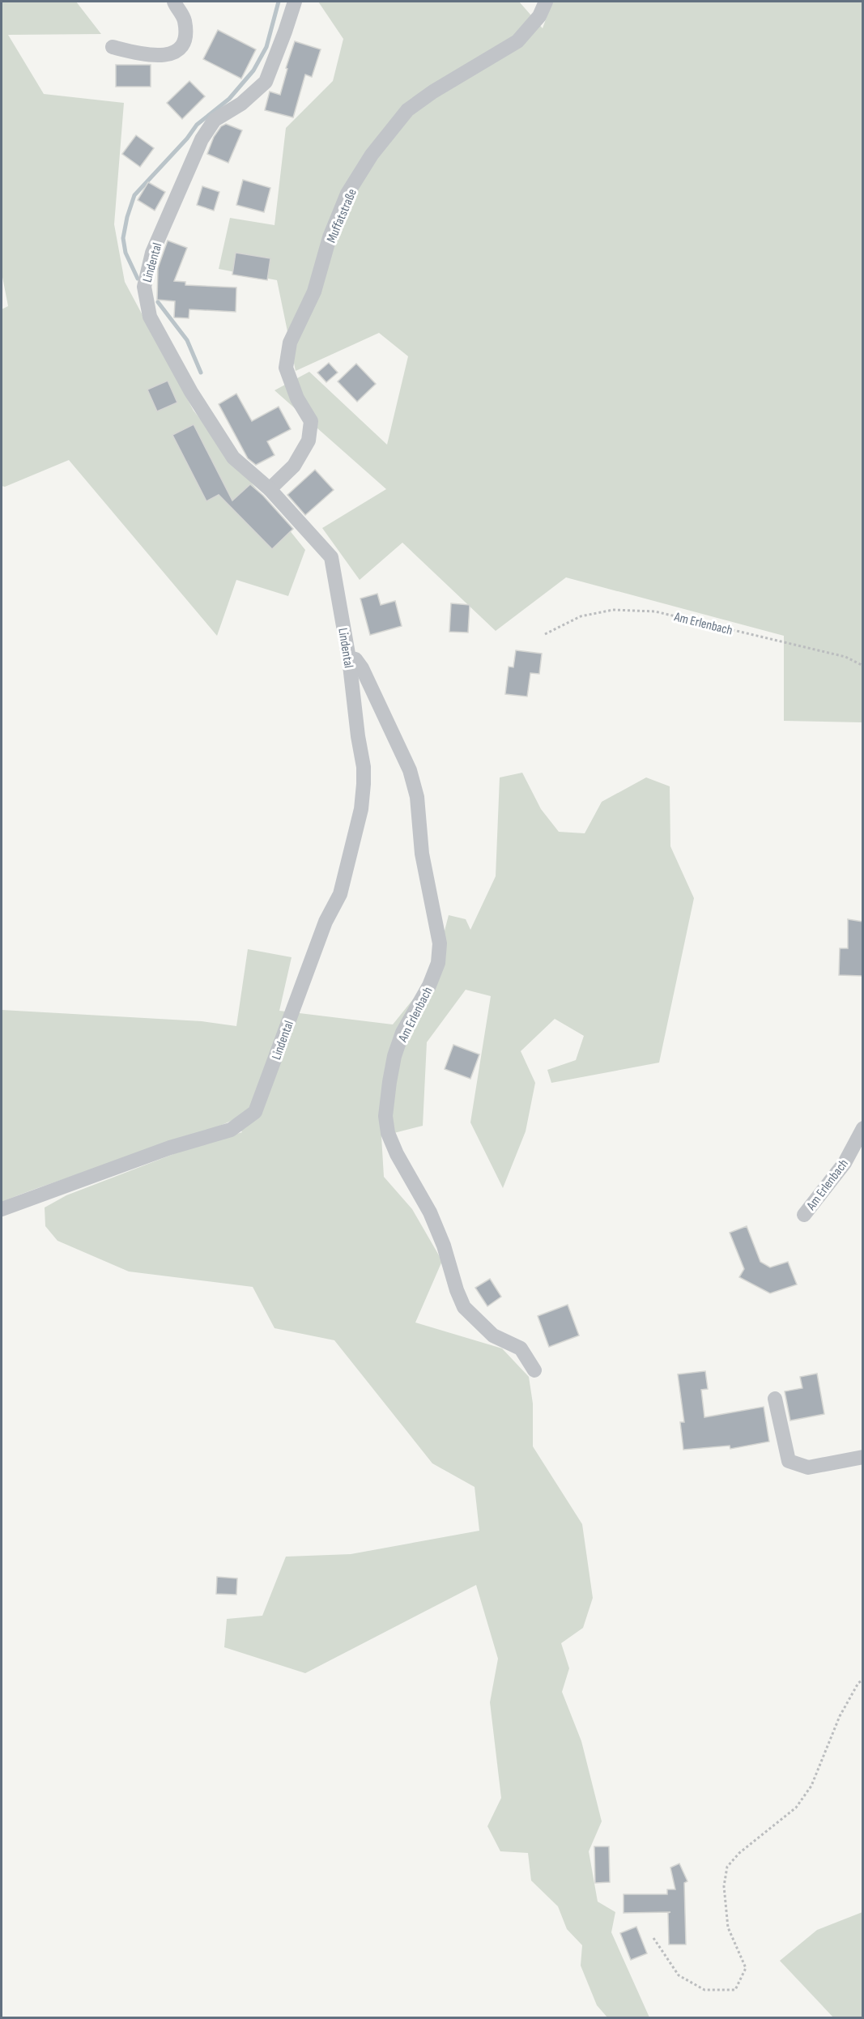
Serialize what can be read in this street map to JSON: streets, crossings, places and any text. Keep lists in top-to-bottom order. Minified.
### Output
{"streets":{"street":["Muffatstraße","Lindental","Am Erlenbach"]},"crossings":[["Muffatstraße","Lindental"],["Lindental","Am Erlenbach"]]}
